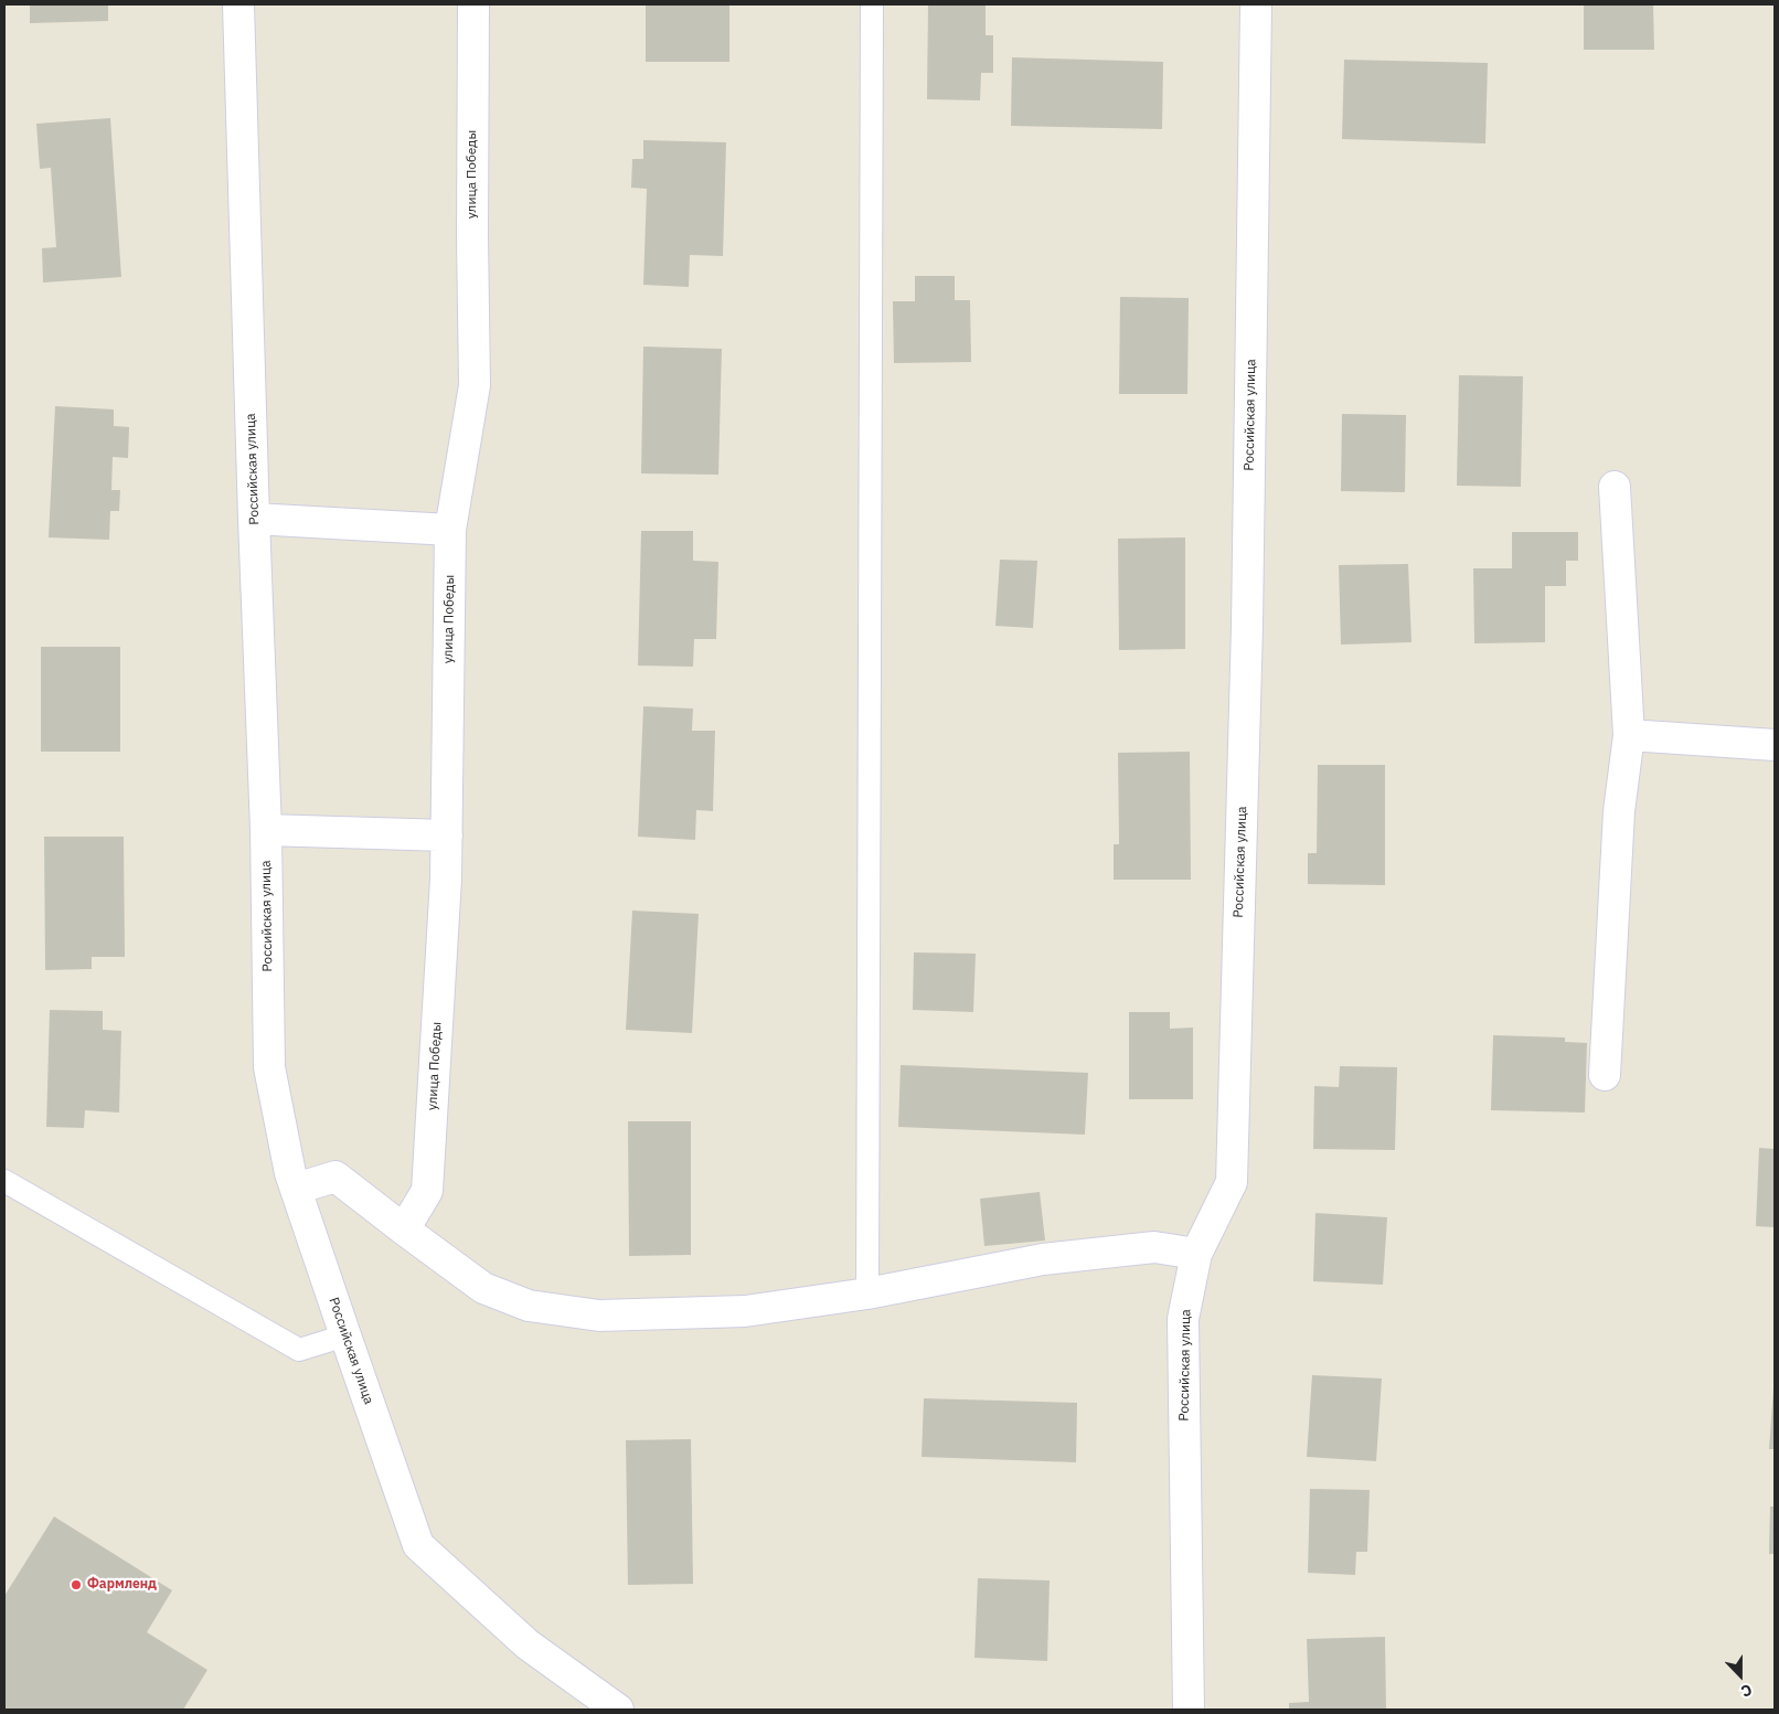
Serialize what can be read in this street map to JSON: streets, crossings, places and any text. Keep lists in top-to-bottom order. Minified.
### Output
{"streets":{"street":["улица Победы","Российская улица"]},"places":["Фармленд"],"north":"bottom"}
